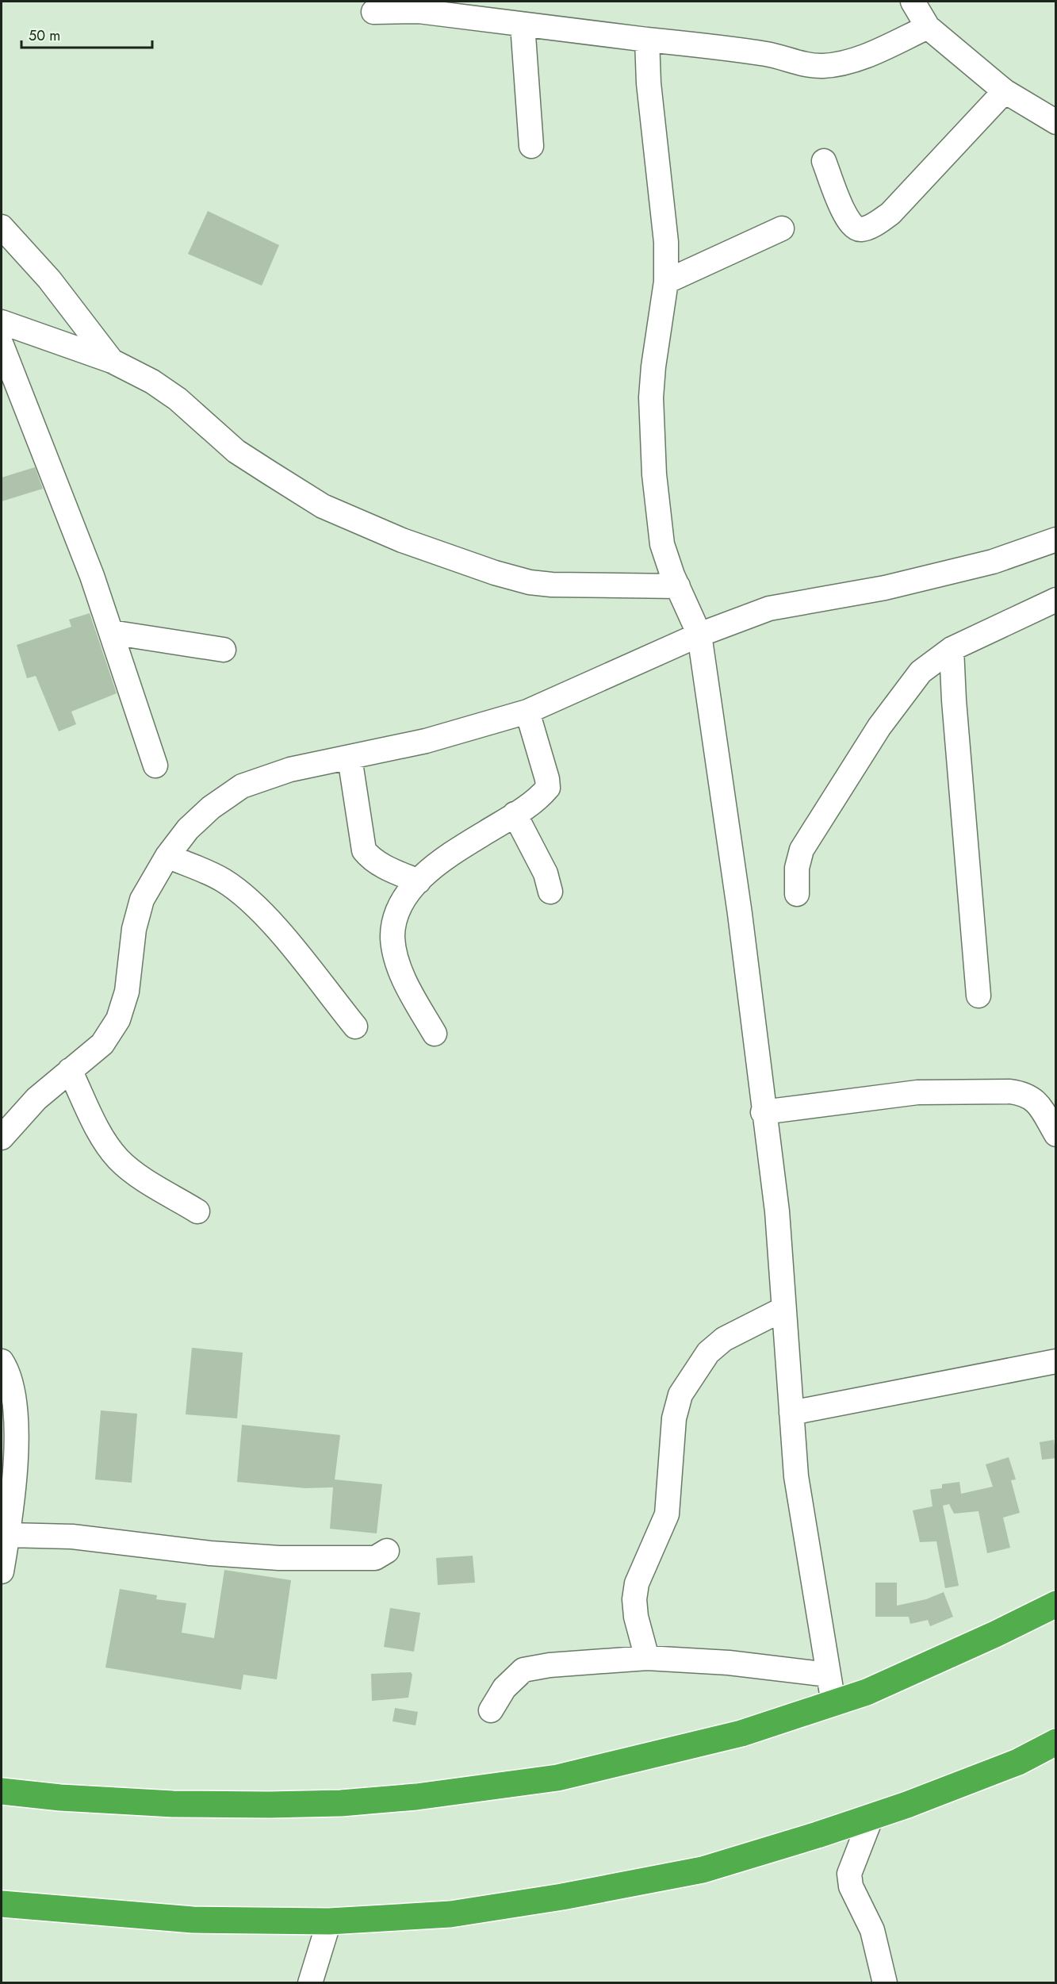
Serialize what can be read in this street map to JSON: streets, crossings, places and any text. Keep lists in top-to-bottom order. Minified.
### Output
{"scale_bar":"50 m"}
